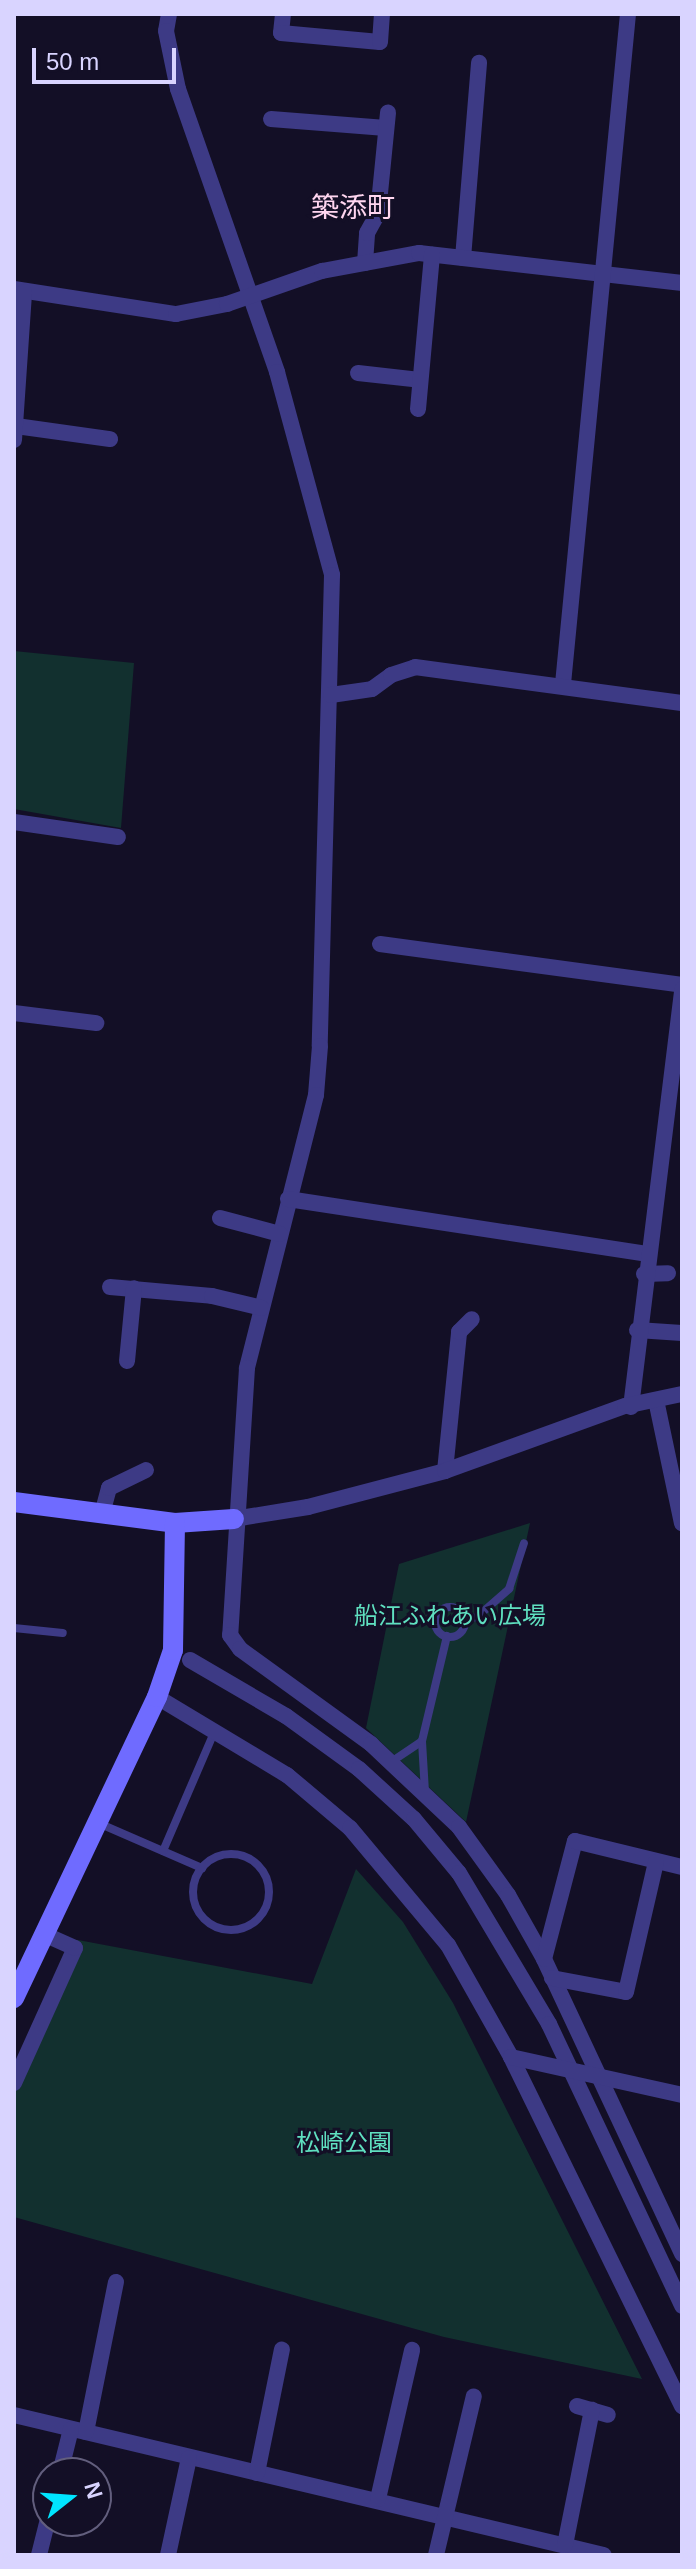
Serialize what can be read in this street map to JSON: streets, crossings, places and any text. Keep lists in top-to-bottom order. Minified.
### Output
{"districts":["築添町"],"parks":["船江ふれあい広場","松崎公園"],"scale_bar":"50 m","north":"right"}
